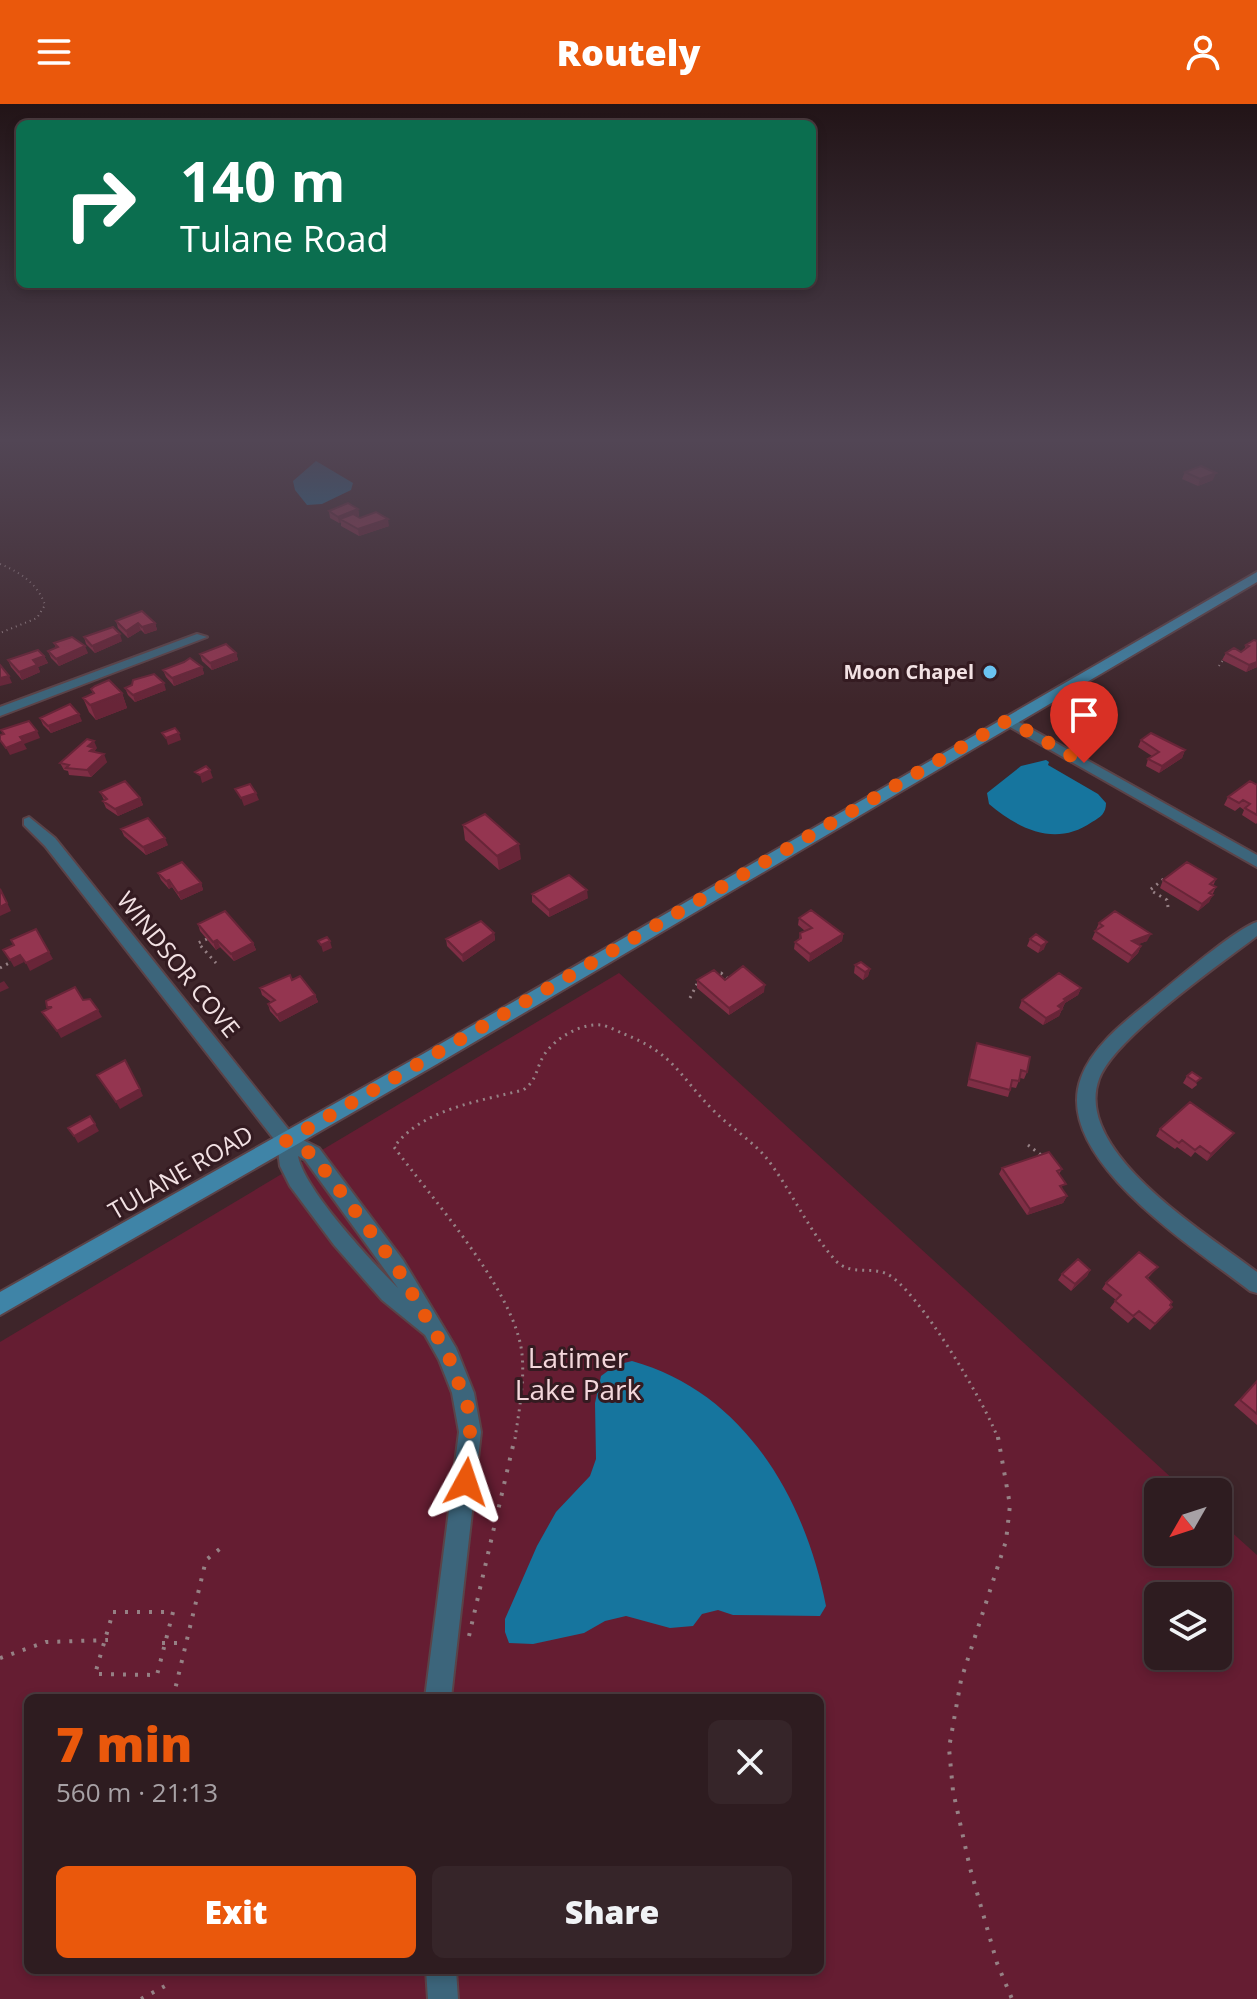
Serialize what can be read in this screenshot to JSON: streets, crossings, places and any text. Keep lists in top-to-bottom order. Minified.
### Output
{"streets":{"street":["WINDSOR COVE","TULANE ROAD"]},"crossings":[["WINDSOR COVE","TULANE ROAD"]],"parks":["Latimer Lake Park"],"places":["Moon Chapel"],"north":"bottom left","page":{"header":"Routely","turn":["140 m","Tulane Road"],"heading":["7 min","560 m · 21:13"],"buttons":["Exit","Share"]}}
